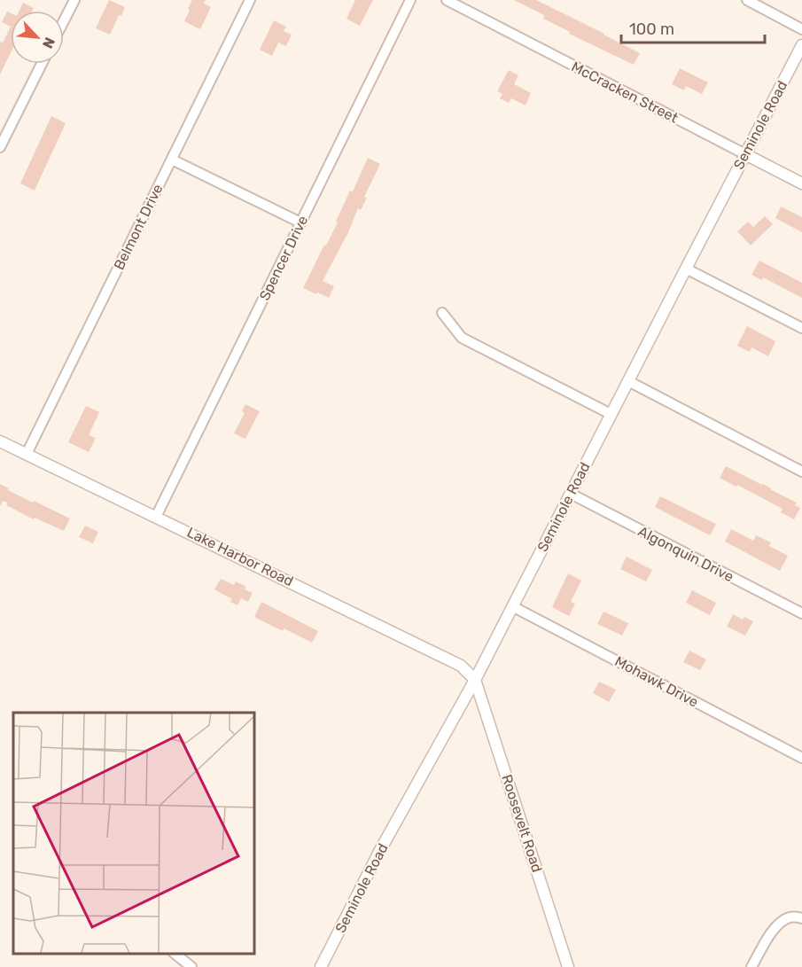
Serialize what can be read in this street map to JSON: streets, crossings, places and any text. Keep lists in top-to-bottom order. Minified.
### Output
{"streets":{"street":["McCracken Street","Seminole Road","Belmont Drive","Spencer Drive","Algonquin Drive","Lake Harbor Road","Mohawk Drive","Roosevelt Road"]},"crossings":[["McCracken Street","Seminole Road"],["Seminole Road","Algonquin Drive"],["Seminole Road","Lake Harbor Road"],["Seminole Road","Mohawk Drive"],["Seminole Road","Roosevelt Road"],["Belmont Drive","Lake Harbor Road"],["Spencer Drive","Lake Harbor Road"],["Lake Harbor Road","Roosevelt Road"]],"scale_bar":"100 m","north":"bottom right"}
